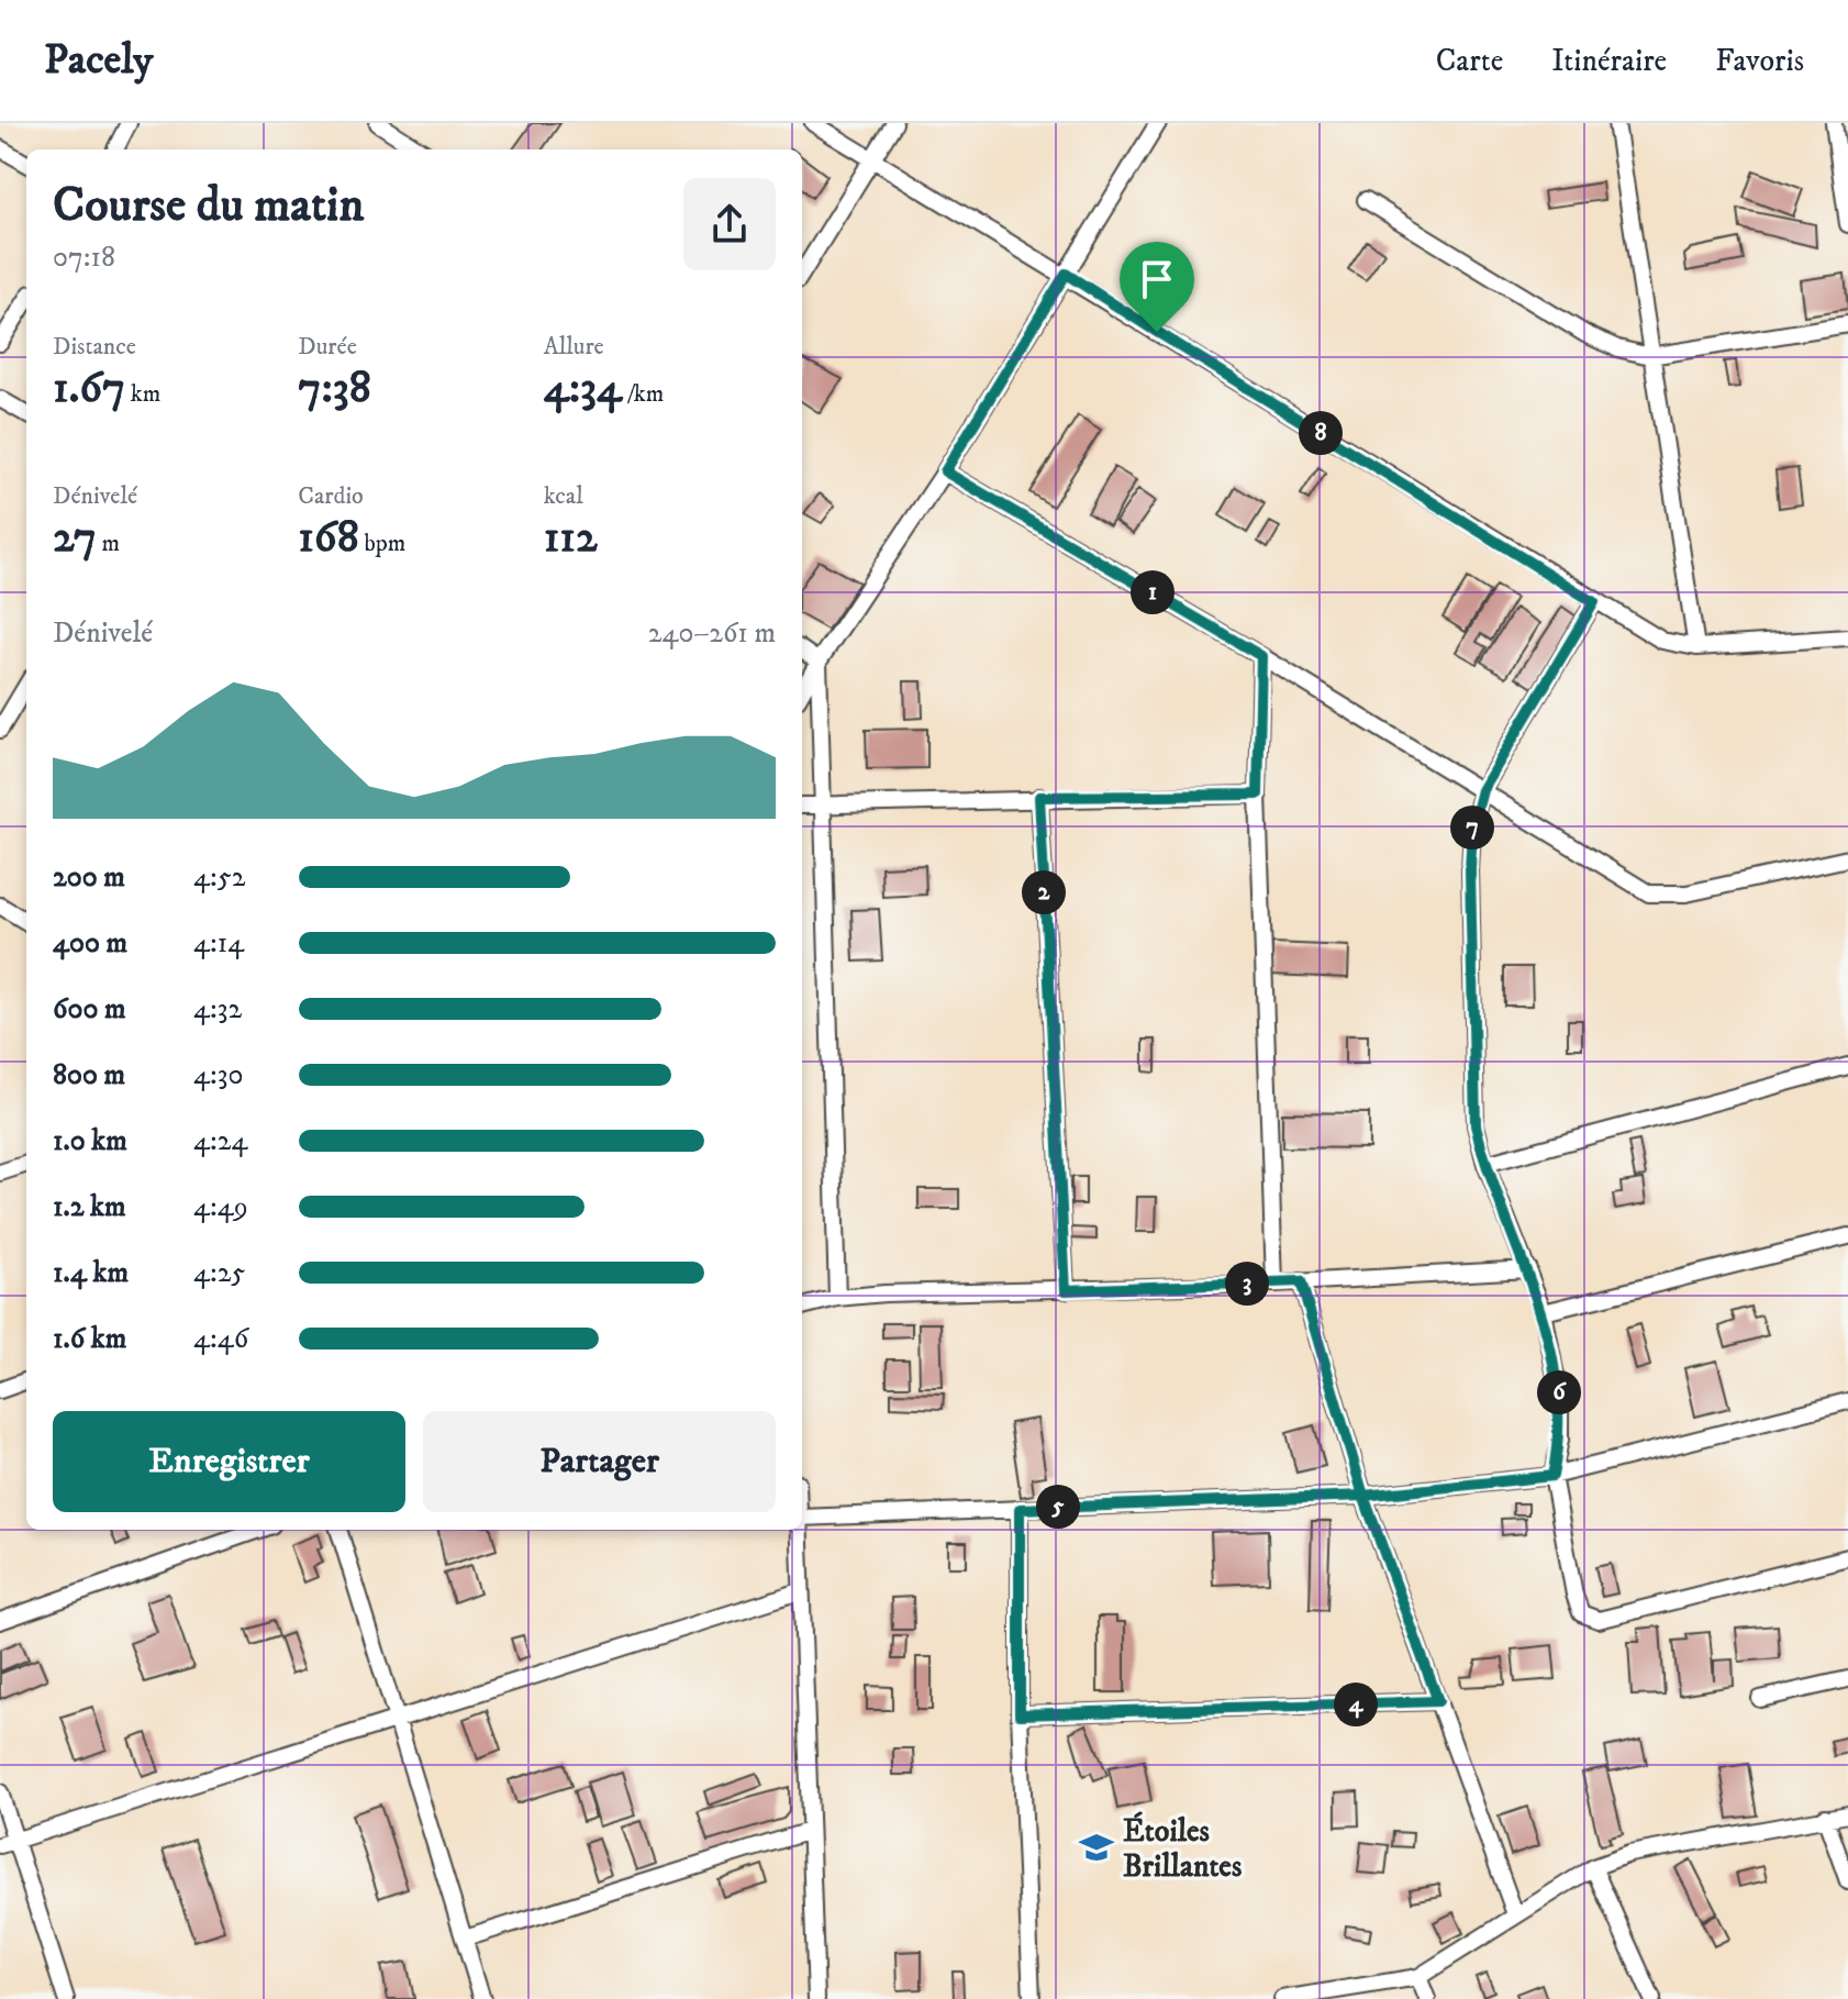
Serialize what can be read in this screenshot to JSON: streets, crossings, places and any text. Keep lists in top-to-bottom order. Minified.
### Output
{"places":{"school or university":["Étoiles Brillantes"]},"page":{"header":"Pacely","nav":["Carte","Itinéraire","Favoris"],"heading":["Course du matin","07:18"],"stats":[["Distance","1.67 km"],["Durée","7:38"],["Allure","4:34 /km"],["Dénivelé","27 m"],["Cardio","168 bpm"],["kcal","112"]],"pins":["8","1","7","2","3","6","5","4"],"chart":["Dénivelé","240–261 m"],"list":[{"name":"200 m","note":"4:52"},{"name":"400 m","note":"4:14"},{"name":"600 m","note":"4:32"},{"name":"800 m","note":"4:30"},{"name":"1.0 km","note":"4:24"},{"name":"1.2 km","note":"4:49"},{"name":"1.4 km","note":"4:25"},{"name":"1.6 km","note":"4:46"}],"buttons":["Enregistrer","Partager"]}}
